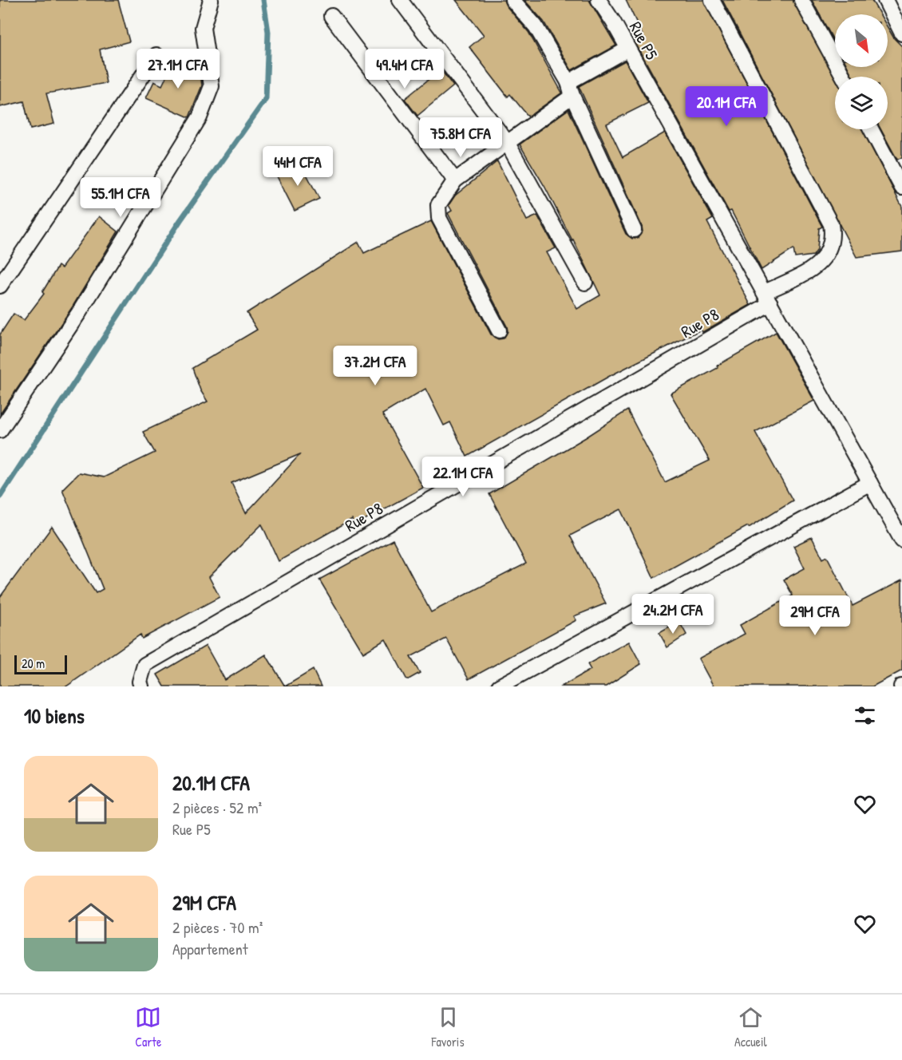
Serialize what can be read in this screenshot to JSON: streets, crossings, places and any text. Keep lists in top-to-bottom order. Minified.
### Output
{"streets":{"street":["Rue P5","Rue P8"]},"crossings":[["Rue P5","Rue P8"]],"scale_bar":"20 m","north":"bottom right","page":{"price":["27.1M CFA","49.4M CFA","20.1M CFA","75.8M CFA","44M CFA","55.1M CFA","37.2M CFA","22.1M CFA","24.2M CFA","29M CFA"],"scale":"20 m","heading":"10 biens","list":[{"name":"20.1M CFA","note":"2 pièces · 52 m² · Rue P5"},{"name":"29M CFA","note":"2 pièces · 70 m² · Appartement"}],"tabs":["Carte","Favoris","Accueil"]}}
